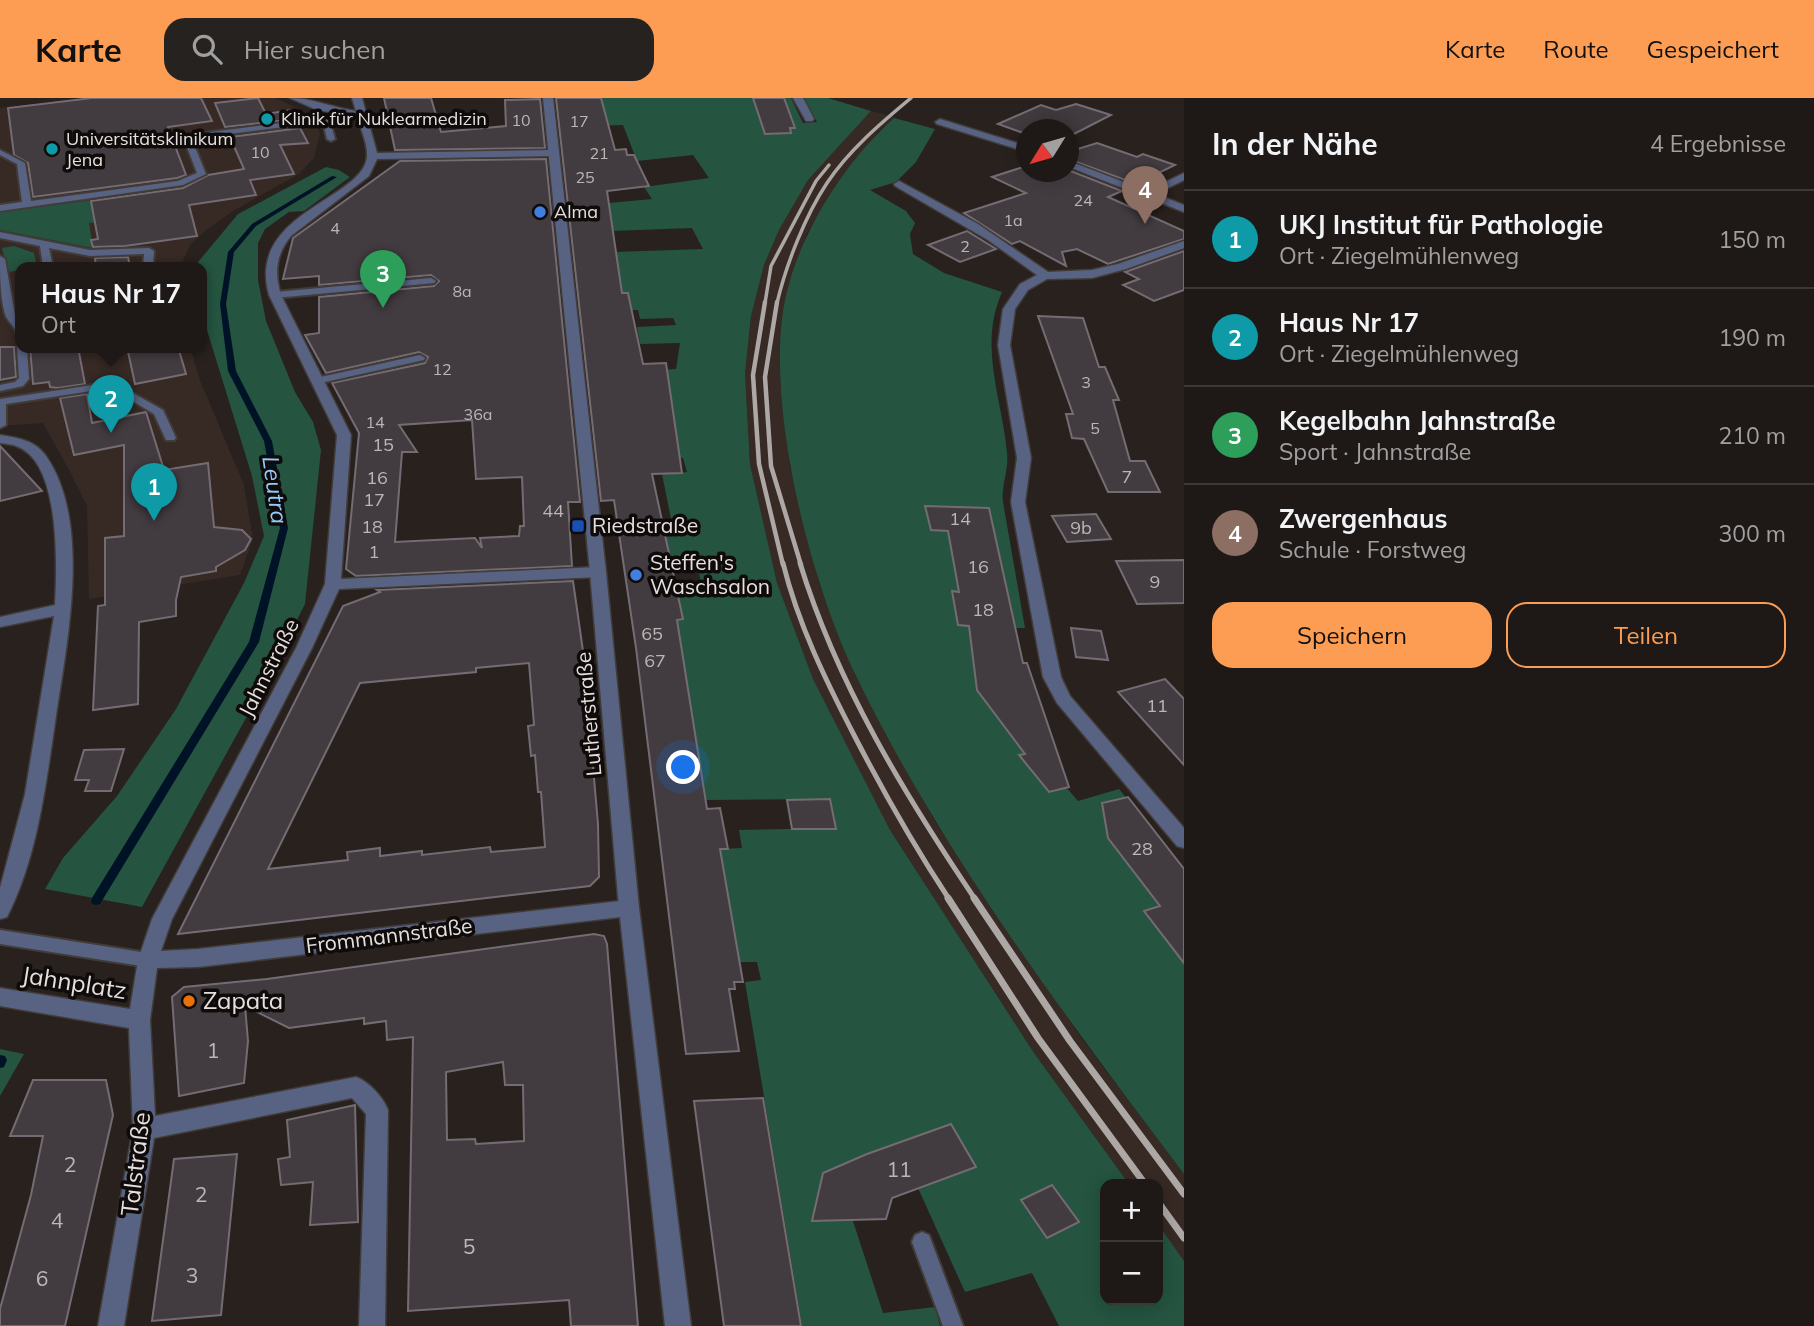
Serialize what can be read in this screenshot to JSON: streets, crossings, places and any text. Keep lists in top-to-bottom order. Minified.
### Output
{"streets":{"street":["Jahnstraße","Lutherstraße","Frommannstraße","Jahnplatz","Talstraße"]},"crossings":[["Jahnstraße","Frommannstraße"],["Jahnstraße","Talstraße"],["Lutherstraße","Frommannstraße"],["Frommannstraße","Talstraße"],["Jahnplatz","Talstraße"]],"water":["Leutra"],"places":{"other":["Klinik für Nuklearmedizin","Universitätsklinikum Jena","Alma","Steffen's Waschsalon","Zapata"],"transit":["Riedstraße"]},"house_numbers":["10","17","10","21","25","24","1a","4","2","8a","12","3","36a","14","5","15","7","16","17","44","14","18","9b","1","16","9","18","65","67","11","28","1","2","11","2","4","5","3","6"],"north":"bottom left","page":{"header":"Karte","search":"Hier suchen","nav":["Karte","Route","Gespeichert"],"heading":["In der Nähe","4 Ergebnisse"],"pins":["4","3","2","1"],"list":[{"mark":"1","name":"UKJ Institut für Pathologie","note":"Ort · Ziegelmühlenweg","value":"150 m"},{"mark":"2","name":"Haus Nr 17","note":"Ort · Ziegelmühlenweg","value":"190 m"},{"mark":"3","name":"Kegelbahn Jahnstraße","note":"Sport · Jahnstraße","value":"210 m"},{"mark":"4","name":"Zwergenhaus","note":"Schule · Forstweg","value":"300 m"}],"popup":["Haus Nr 17","Ort"],"buttons":["Speichern","Teilen"],"map_buttons":["+","−"]}}
